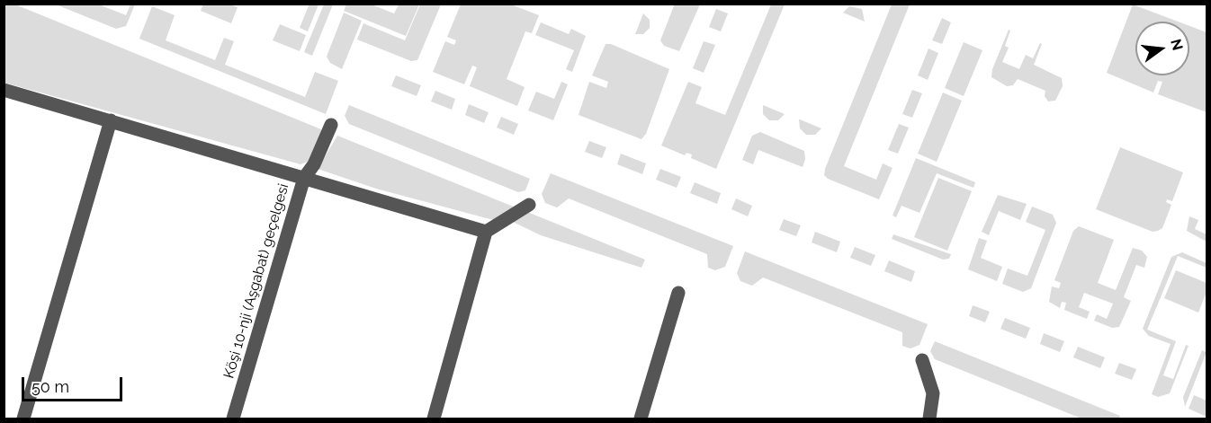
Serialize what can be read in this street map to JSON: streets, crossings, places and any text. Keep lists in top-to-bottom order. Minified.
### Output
{"streets":{"street":["Köşi 10-nji (Aşgabat) geçelgesi"]},"scale_bar":"50 m","north":"right"}
